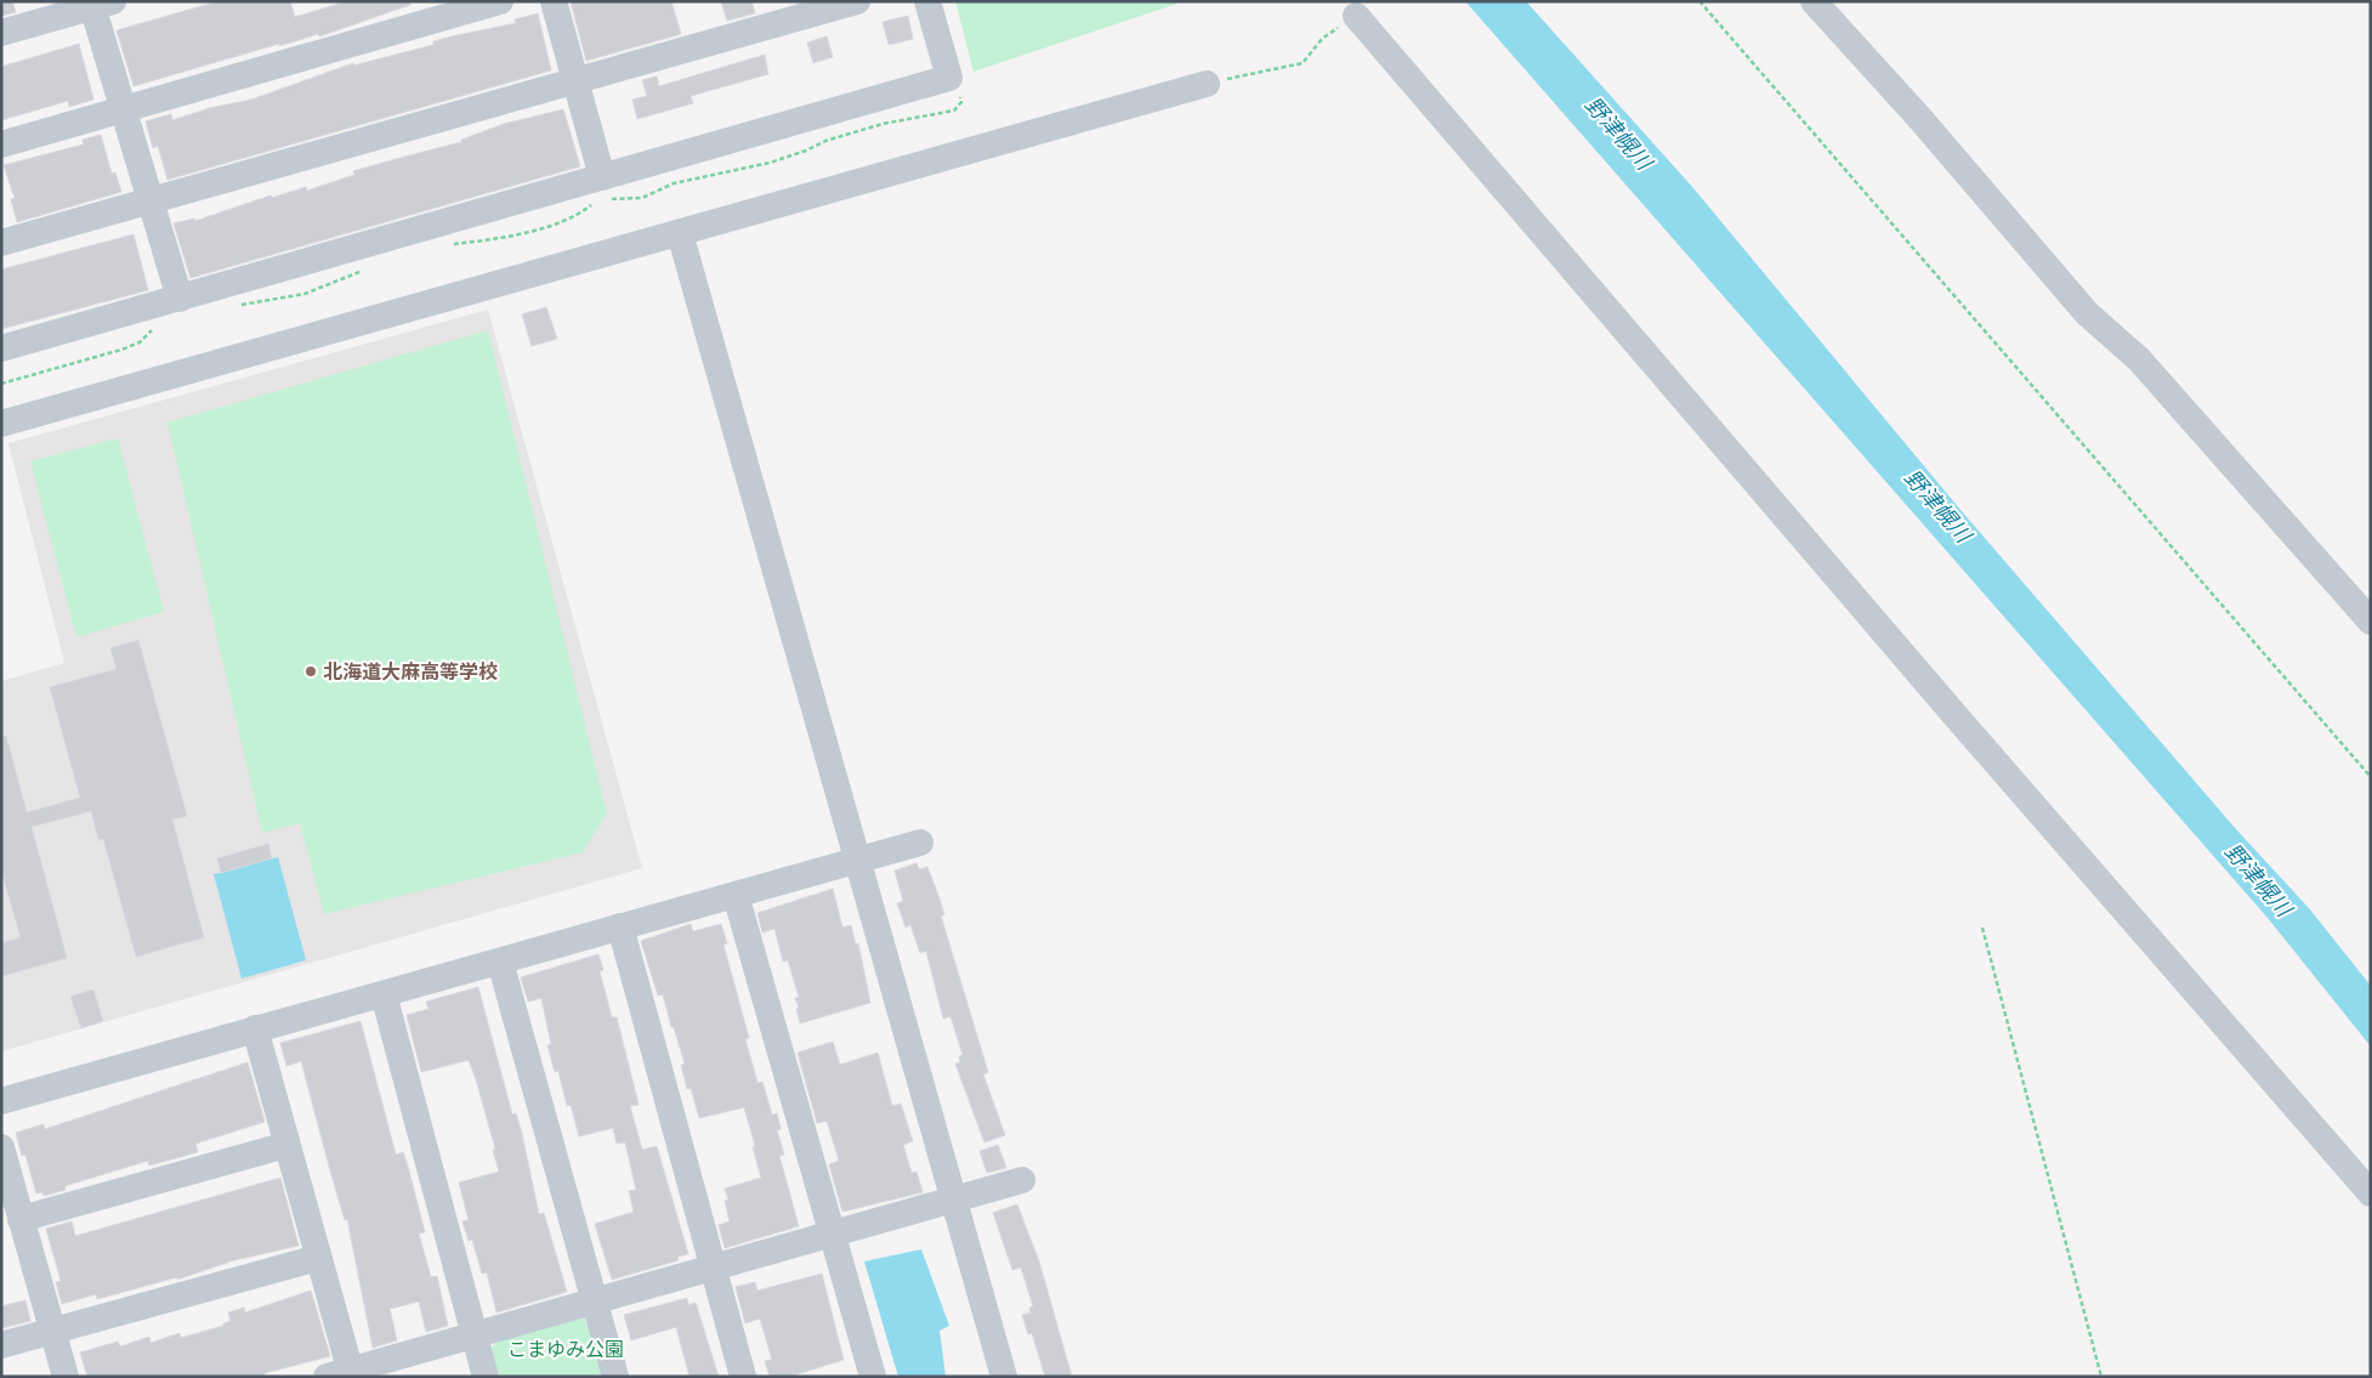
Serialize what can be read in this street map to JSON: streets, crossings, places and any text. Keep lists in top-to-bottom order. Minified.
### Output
{"water":["野津幌川"],"parks":["こまゆみ公園"],"places":["北海道大麻高等学校"]}
